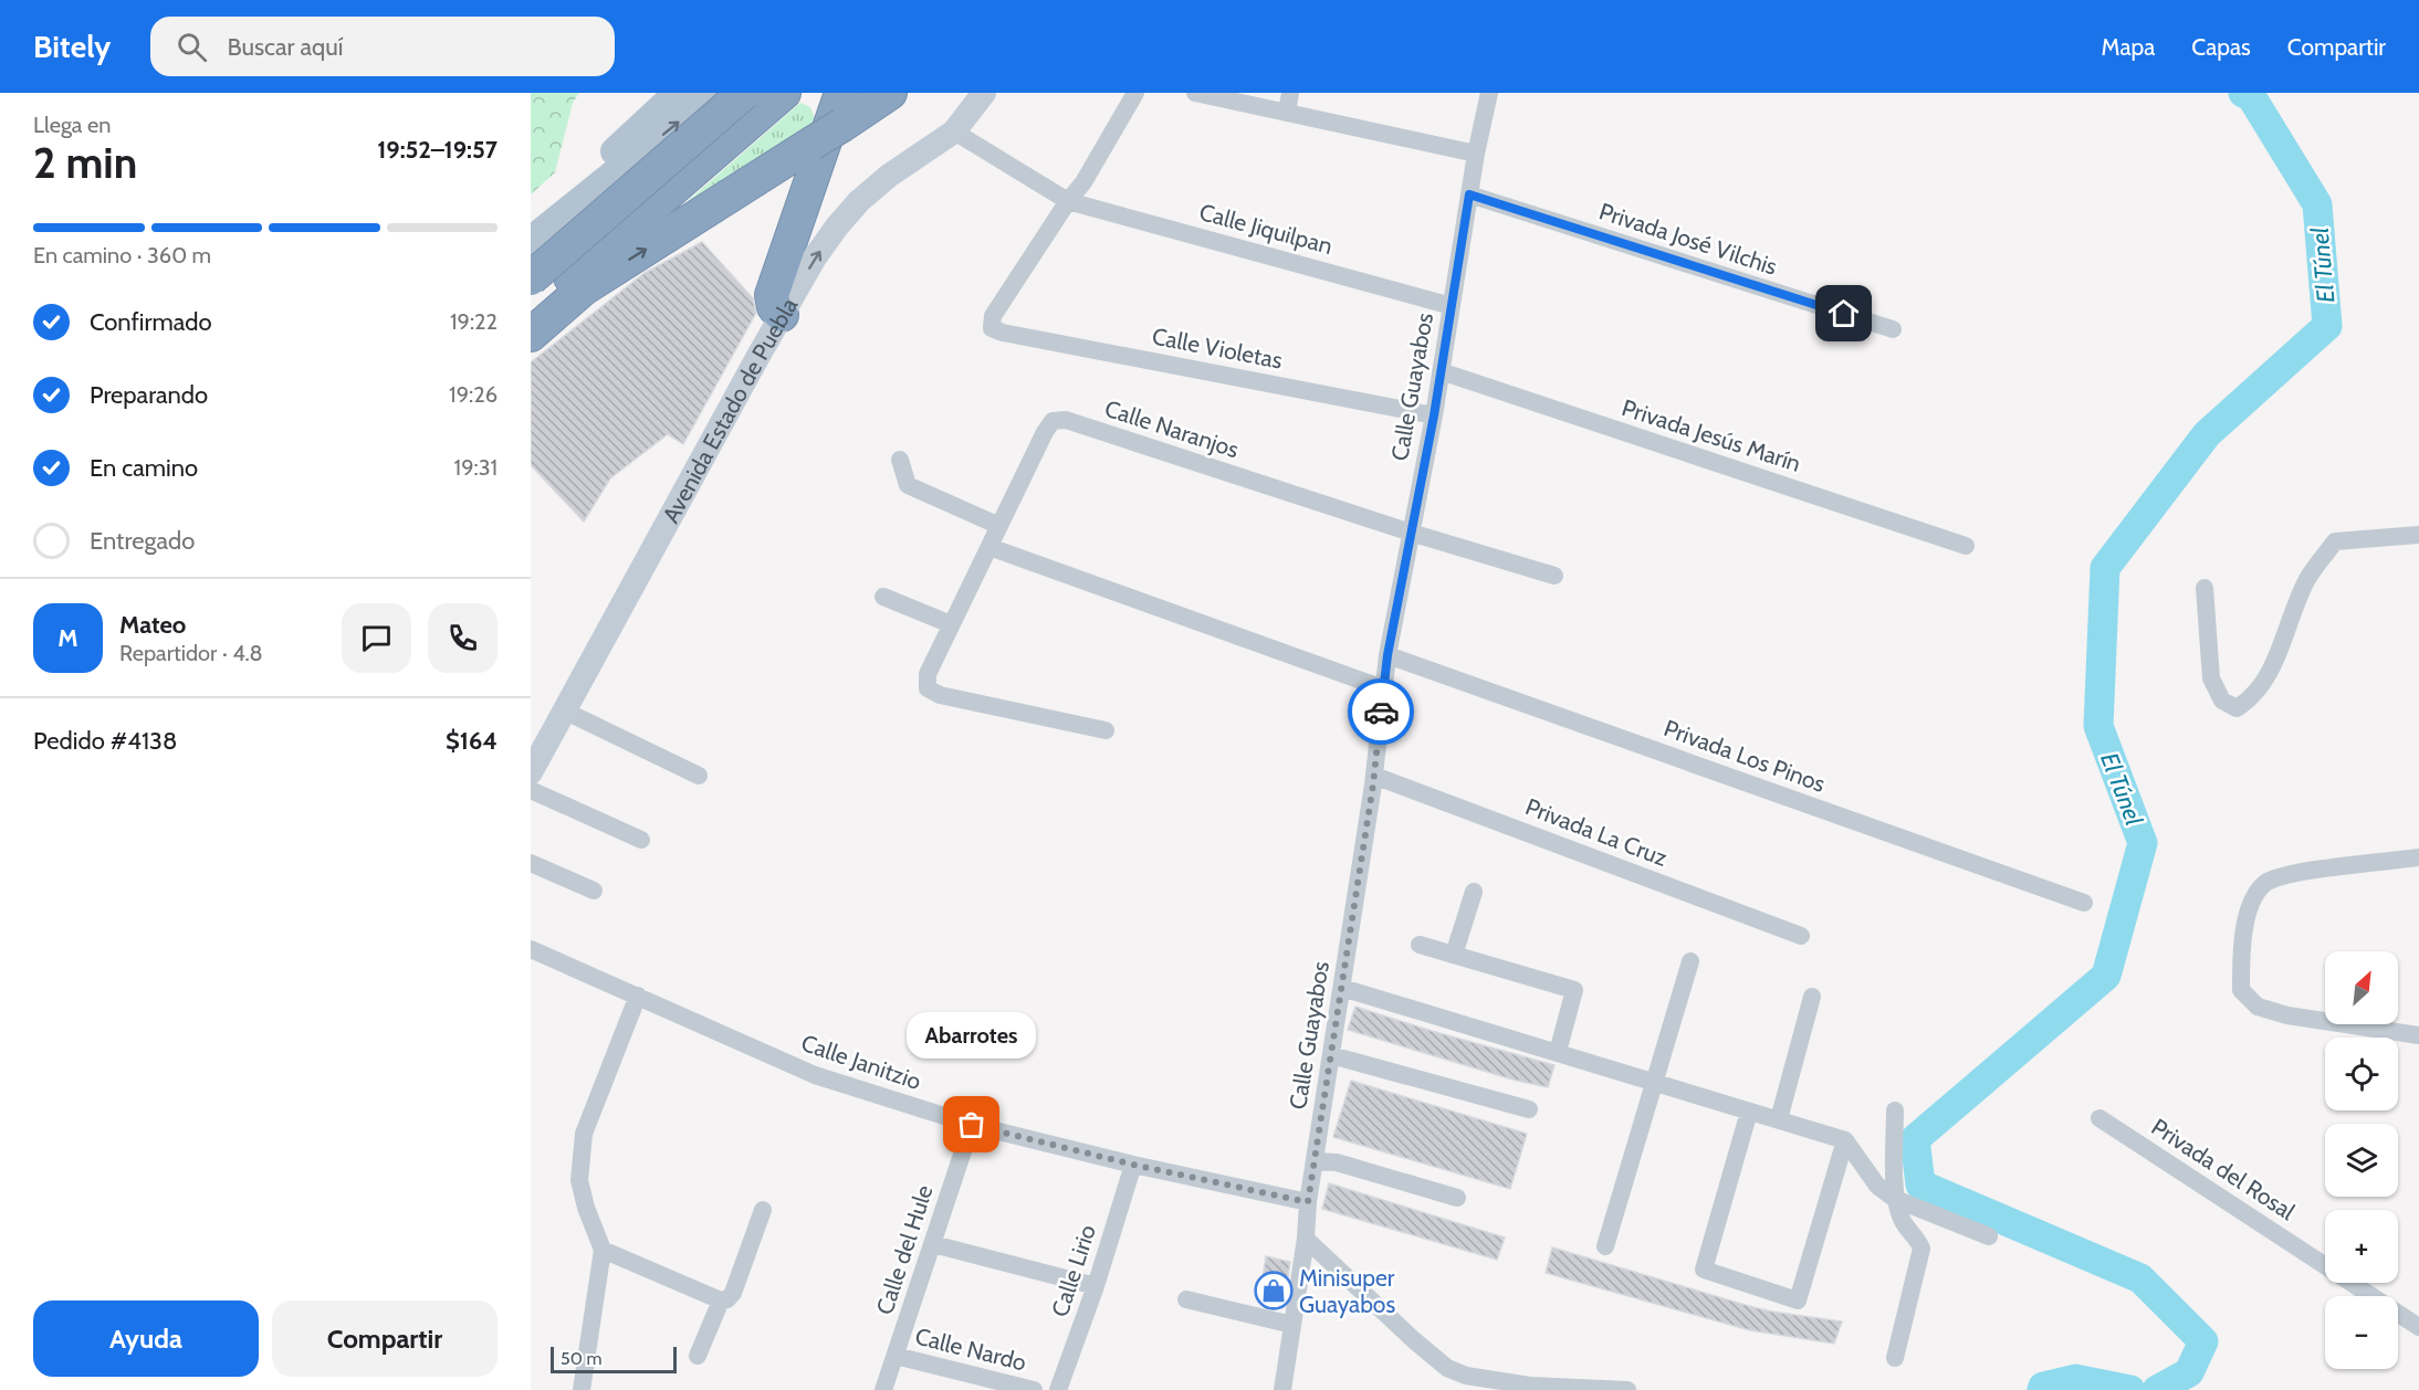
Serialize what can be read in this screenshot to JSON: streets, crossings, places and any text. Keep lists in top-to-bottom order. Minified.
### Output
{"streets":{"street":["Calle Jiquilpan","Privada José Vilchis","Calle Violetas","Calle Guayabos","Avenida Estado de Puebla","Calle Naranjos","Privada Jesús Marín","Privada Los Pinos","Privada La Cruz","Calle Janitzio","Privada del Rosal","Calle del Hule","Calle Lirio","Calle Nardo"]},"crossings":[["Calle Jiquilpan","Calle Violetas"],["Calle Jiquilpan","Calle Guayabos"],["Calle Jiquilpan","Avenida Estado de Puebla"],["Privada José Vilchis","Calle Guayabos"],["Calle Violetas","Calle Guayabos"],["Calle Guayabos","Calle Naranjos"],["Calle Guayabos","Privada Jesús Marín"],["Calle Guayabos","Privada Los Pinos"],["Calle Guayabos","Privada La Cruz"],["Calle Guayabos","Calle Janitzio"],["Calle Janitzio","Calle del Hule"],["Calle Janitzio","Calle Lirio"],["Calle del Hule","Calle Nardo"]],"water":["El Túnel"],"places":{"other":["Abarrotes"],"shop":["Minisuper Guayabos"]},"scale_bar":"50 m","north":"top right","page":{"header":"Bitely","search":"Buscar aquí","nav":["Mapa","Capas","Compartir"],"heading":["2 min","Llega en","19:52–19:57"],"panel":["Mateo","Repartidor · 4.8","Pedido #4138","$164"],"bar":"En camino · 360 m","list":[["Confirmado","19:22"],["Preparando","19:26"],["En camino","19:31"],"Entregado"],"round":"M","map_buttons":["+","−"],"bubble":"Abarrotes","buttons":["Ayuda","Compartir"],"scale":"50 m"}}
